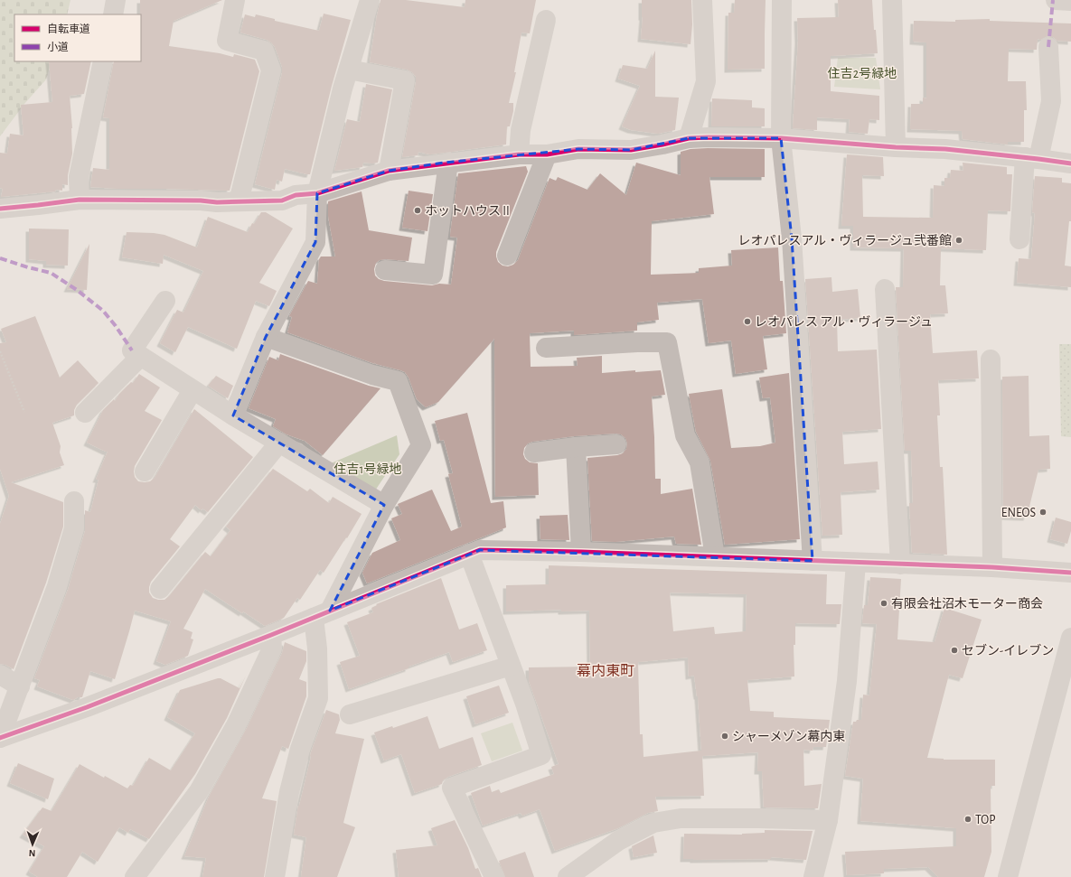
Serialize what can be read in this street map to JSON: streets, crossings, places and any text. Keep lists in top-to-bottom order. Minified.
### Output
{"districts":["幕内東町"],"parks":["住吉2号緑地","住吉1号緑地"],"places":["ホットハウス II","レオパレスアル・ヴィラージュ弐番館","レオパレス アル・ヴィラージュ","ENEOS","有限会社沼木モーター商会","セブン-イレブン","シャーメゾン幕内東","TOP"],"legend":["自転車道","小道"],"north":"bottom"}
